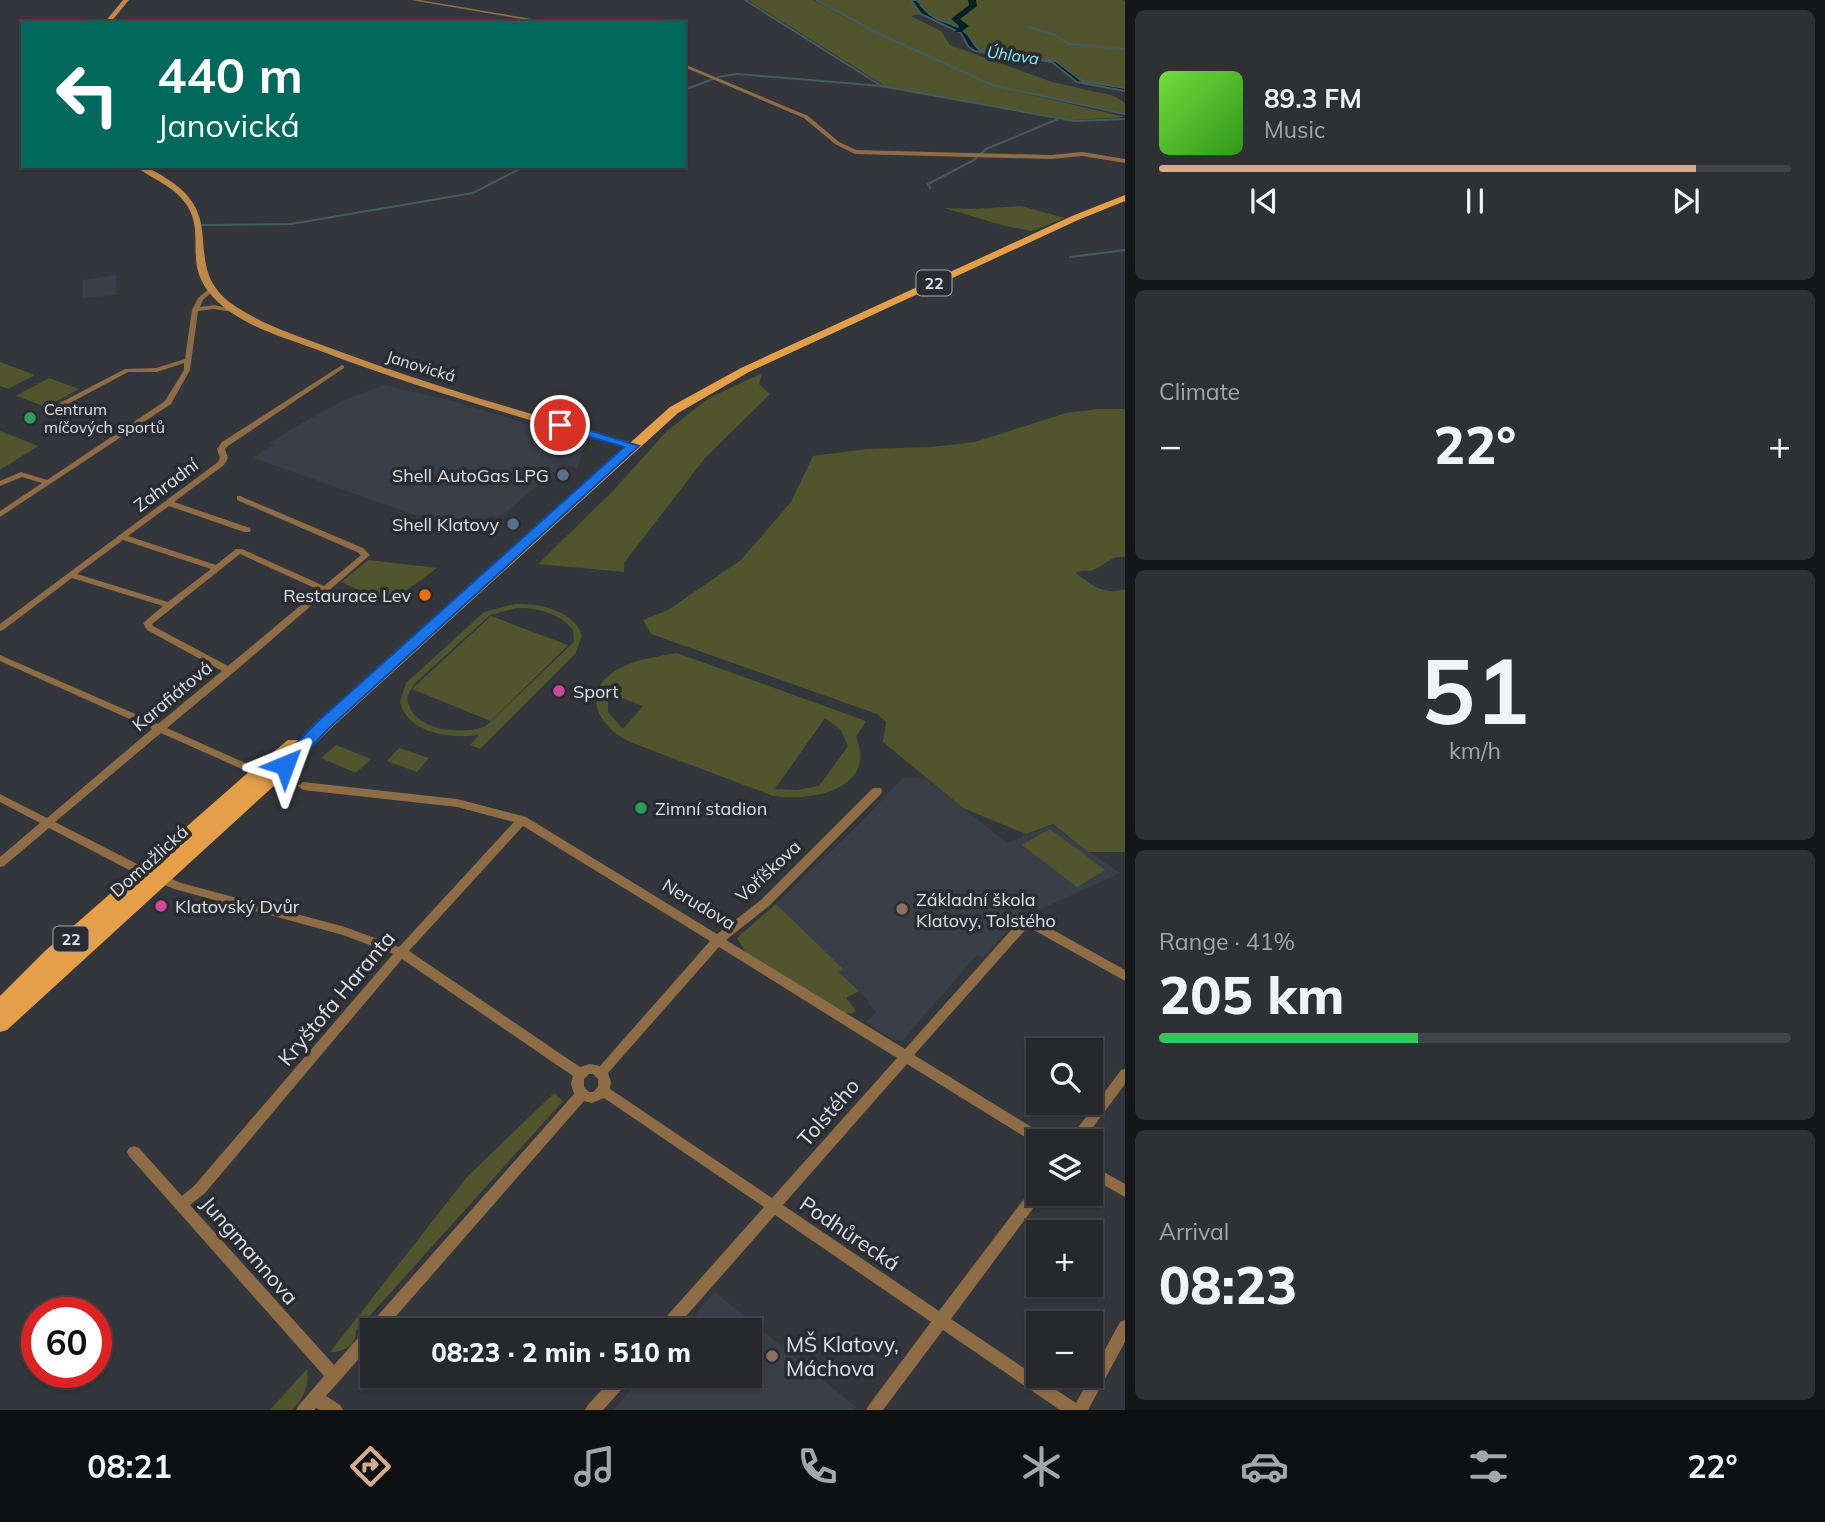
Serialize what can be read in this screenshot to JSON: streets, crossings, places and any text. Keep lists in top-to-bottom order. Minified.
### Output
{"streets":{"main road":["22","Janovická","Domažlická"],"street":["Zahradní","Karafiátová","Voříškova","Nerudova","Kryštofa Haranta","Tolstého","Podhůrecká","Jungmannova"]},"crossings":[["22","Janovická"],["22","Domažlická"],["Janovická","Domažlická"],["Voříškova","Nerudova"],["Voříškova","Podhůrecká"],["Nerudova","Kryštofa Haranta"],["Nerudova","Tolstého"],["Kryštofa Haranta","Jungmannova"],["Tolstého","Podhůrecká"]],"water":["Úhlava"],"places":["Centrum míčových sportů","Shell AutoGas LPG","Shell Klatovy","Restaurace Lev","Sport","Zimní stadion","Klatovský Dvůr","Základní škola Klatovy, Tolstého","MŠ Klatovy, Máchova"],"page":{"turn":["440 m","Janovická"],"song":["89.3 FM","Music"],"tile":["Climate",["51","km/h"],["Range · 41%","205 km"],["Arrival","08:23"]],"heat":["−","22°","+"],"map_buttons":["+","−"],"limit":"60","trip":"08:23 · 2 min · 510 m","tabs":["08:21","22°"]}}
